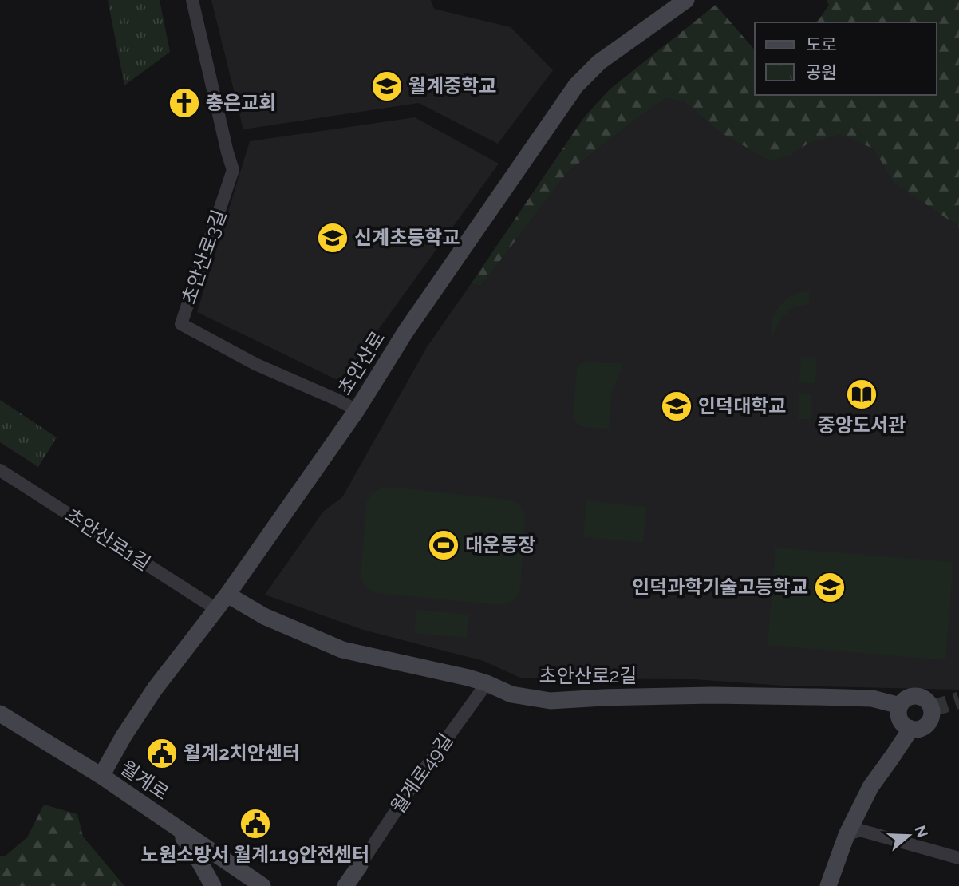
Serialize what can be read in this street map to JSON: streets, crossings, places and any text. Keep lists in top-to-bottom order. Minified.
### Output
{"streets":{"street":["초안산로3길","초안산로","초안산로1길","초안산로2길","월계로49길","월계로"]},"crossings":[["초안산로3길","초안산로"],["초안산로","초안산로1길"],["초안산로","초안산로2길"],["초안산로","월계로"],["초안산로2길","월계로49길"]],"places":{"school or university":["월계중학교","신계초등학교","인덕대학교","인덕과학기술고등학교"],"church":["충은교회"],"library":["중앙도서관"],"sports":["대운동장"],"public building":["월계2치안센터","노원소방서 월계119안전센터"]},"legend":["도로","공원"],"north":"right"}
